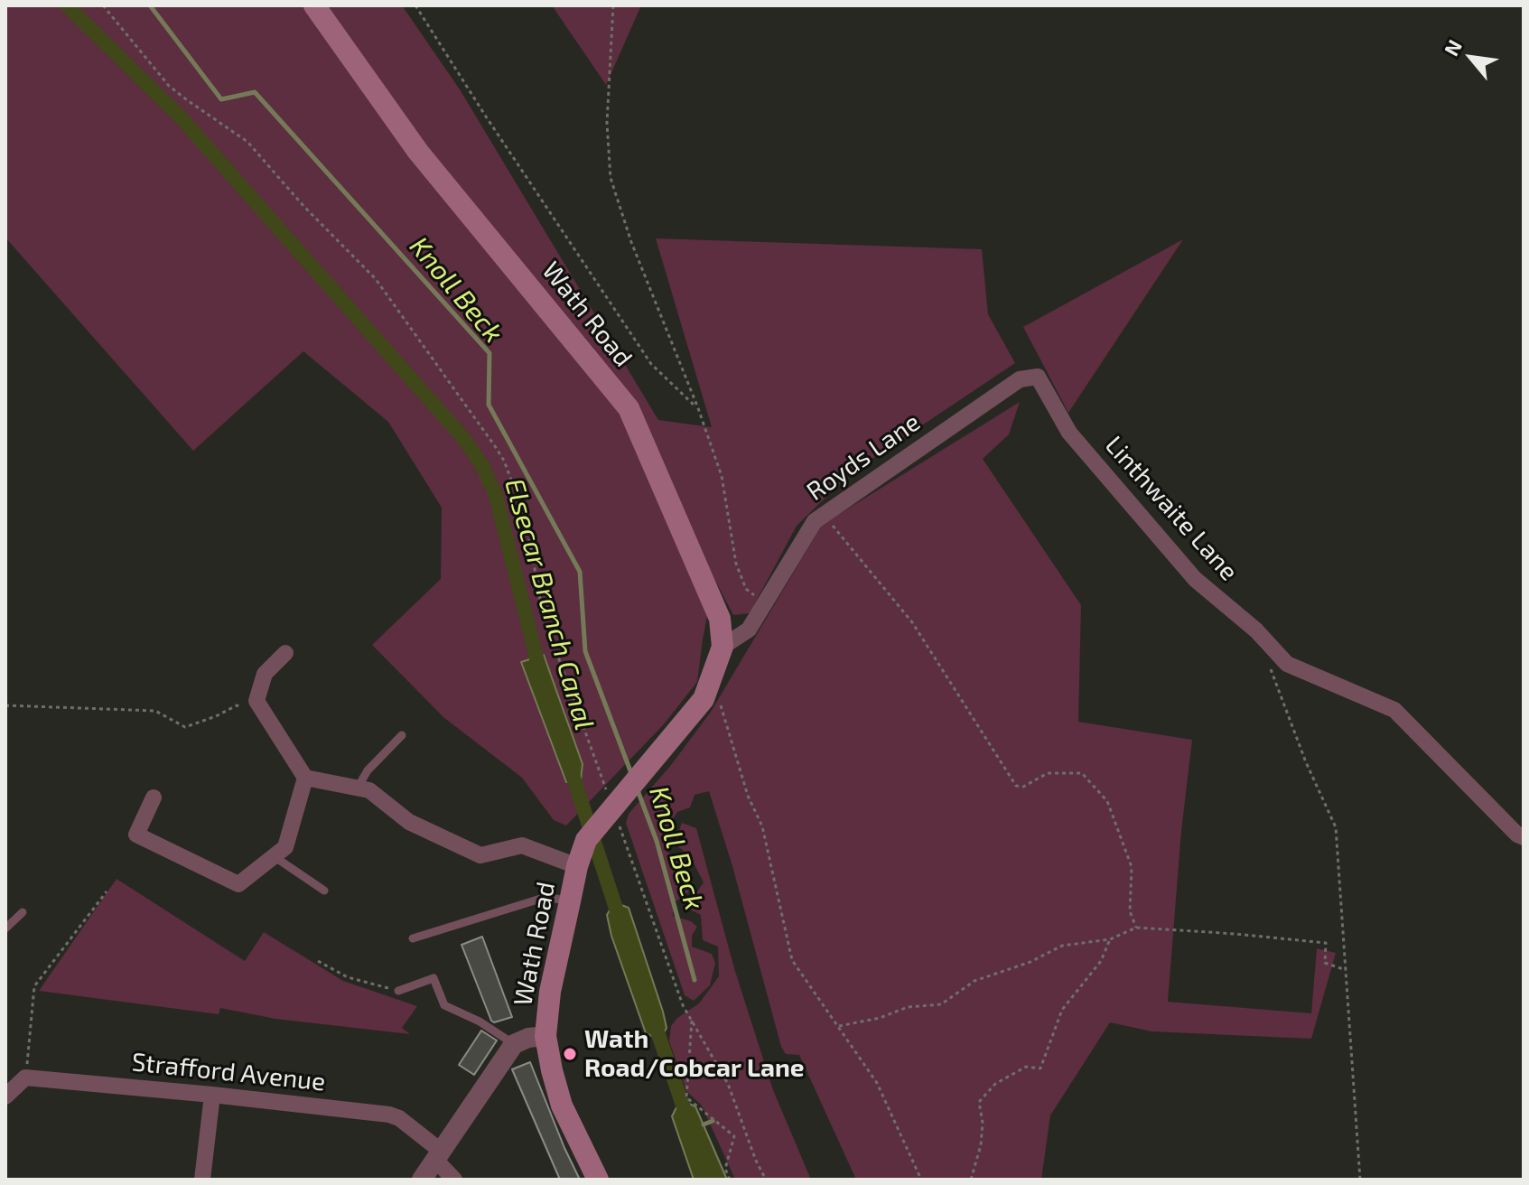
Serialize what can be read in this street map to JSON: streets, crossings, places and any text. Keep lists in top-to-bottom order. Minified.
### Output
{"streets":{"main road":["Wath Road"],"street":["Royds Lane","Linthwaite Lane","Strafford Avenue"]},"crossings":[["Wath Road","Royds Lane"],["Royds Lane","Linthwaite Lane"]],"water":["Knoll Beck","Elsecar Branch Canal"],"places":["Wath Road/Cobcar Lane"],"north":"top left"}
